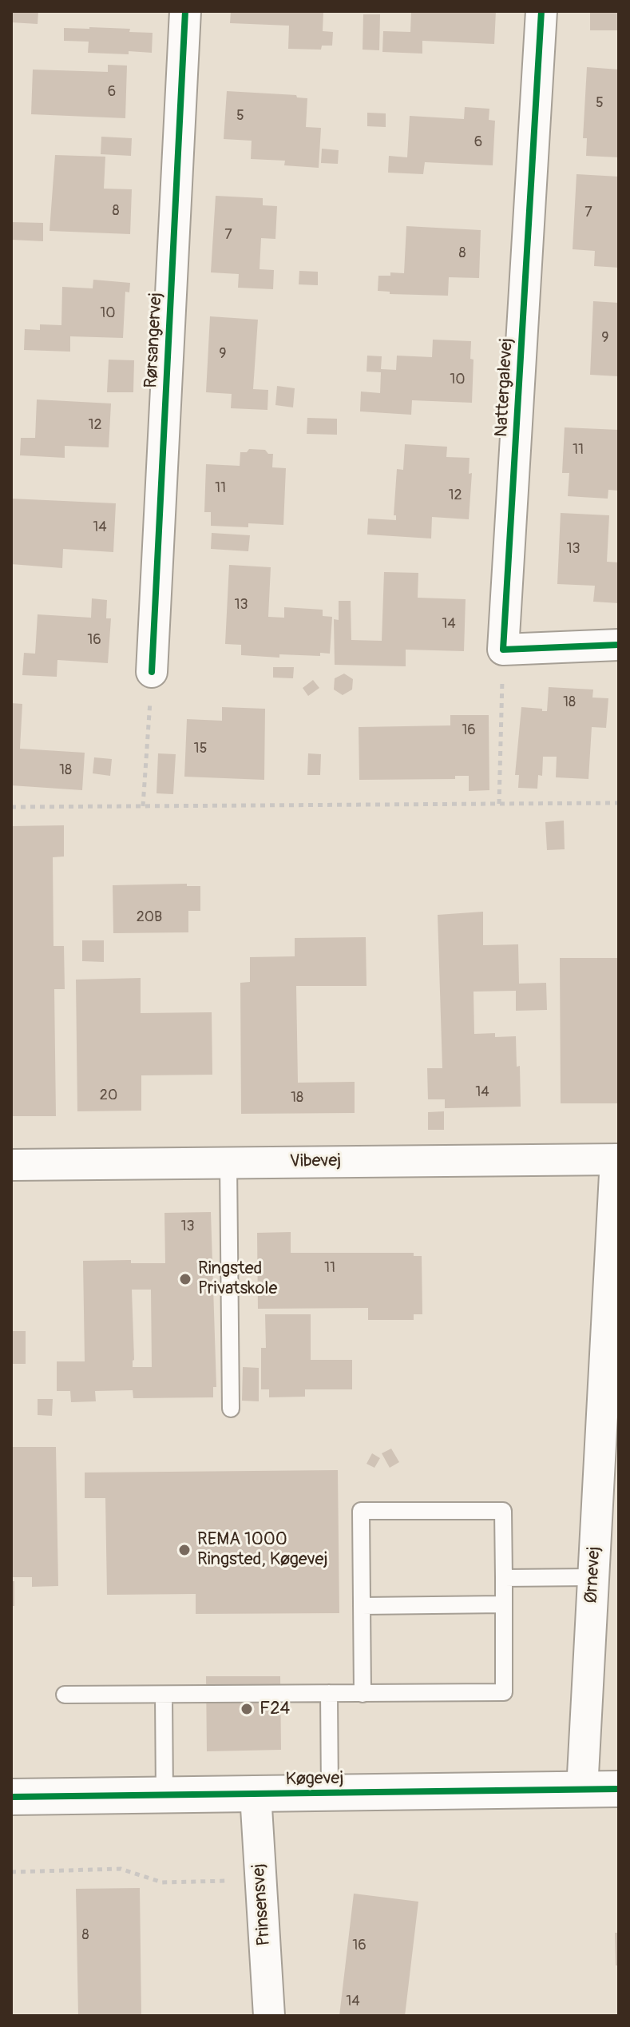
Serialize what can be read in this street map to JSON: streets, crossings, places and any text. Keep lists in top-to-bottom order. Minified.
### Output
{"streets":{"street":["Rørsangervej","Nattergalevej","Vibevej","Ørnevej","Køgevej","Prinsensvej"]},"crossings":[["Vibevej","Ørnevej"],["Ørnevej","Køgevej"],["Køgevej","Prinsensvej"]],"places":["Ringsted Privatskole","REMA 1000 Ringsted, Køgevej","F24"],"house_numbers":["6","5","5","6","8","7","7","8","10","9","9","10","12","11","11","12","14","13","13","14","16","18","16","15","18","20B","14","20","18","13","11","8","16","14"]}
